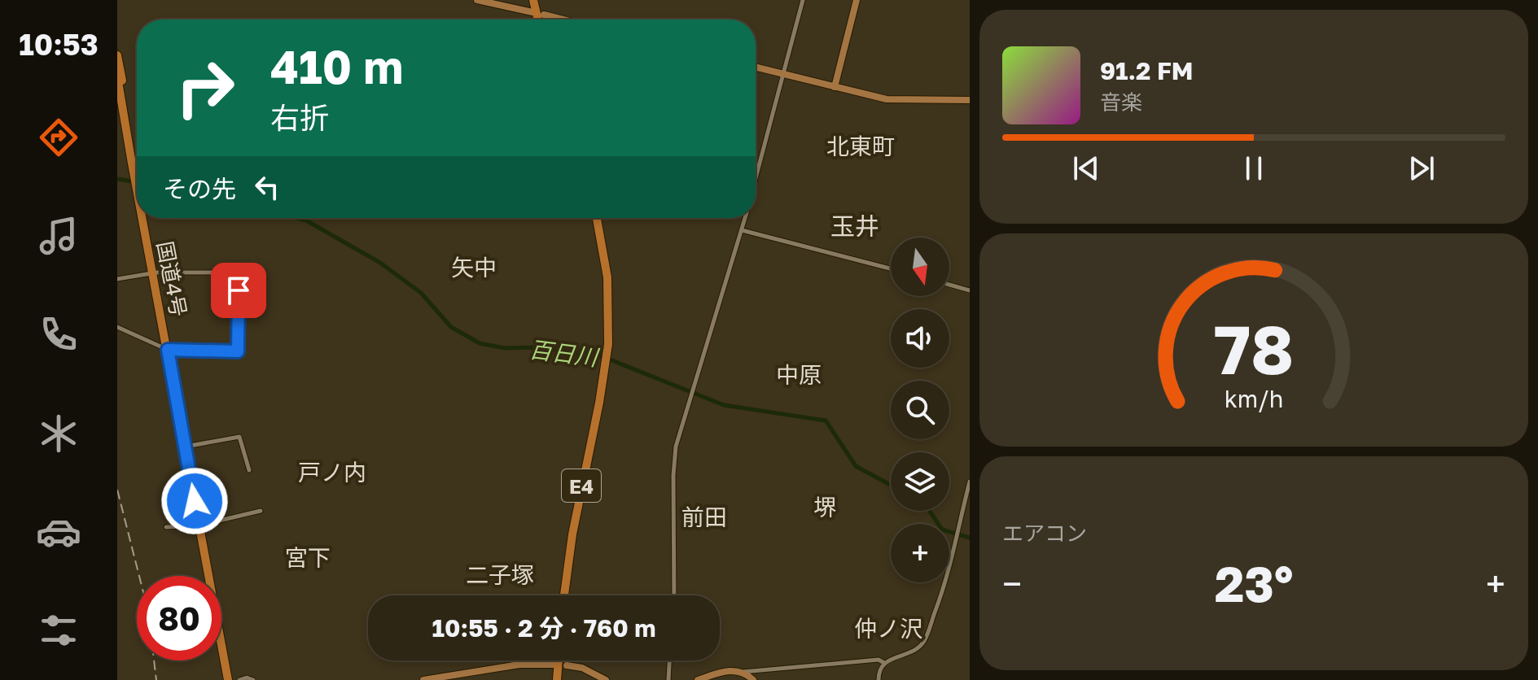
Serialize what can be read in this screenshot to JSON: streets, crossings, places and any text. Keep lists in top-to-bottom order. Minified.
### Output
{"streets":{"highway":["国道4号","E4"]},"districts":["北東町","玉井","矢中","中原","戸ノ内","堺","前田","宮下","二子塚","仲ノ沢"],"water":["百日川"],"north":"bottom","page":{"tabs":"10:53","turn":["410 m","右折"],"song":["91.2 FM","音楽"],"then":"その先","map_buttons":"+","tile":"エアコン","heat":["−","23°","+"],"limit":"80","trip":"10:55 · 2 分 · 760 m","gauge":["78","km/h"]}}
